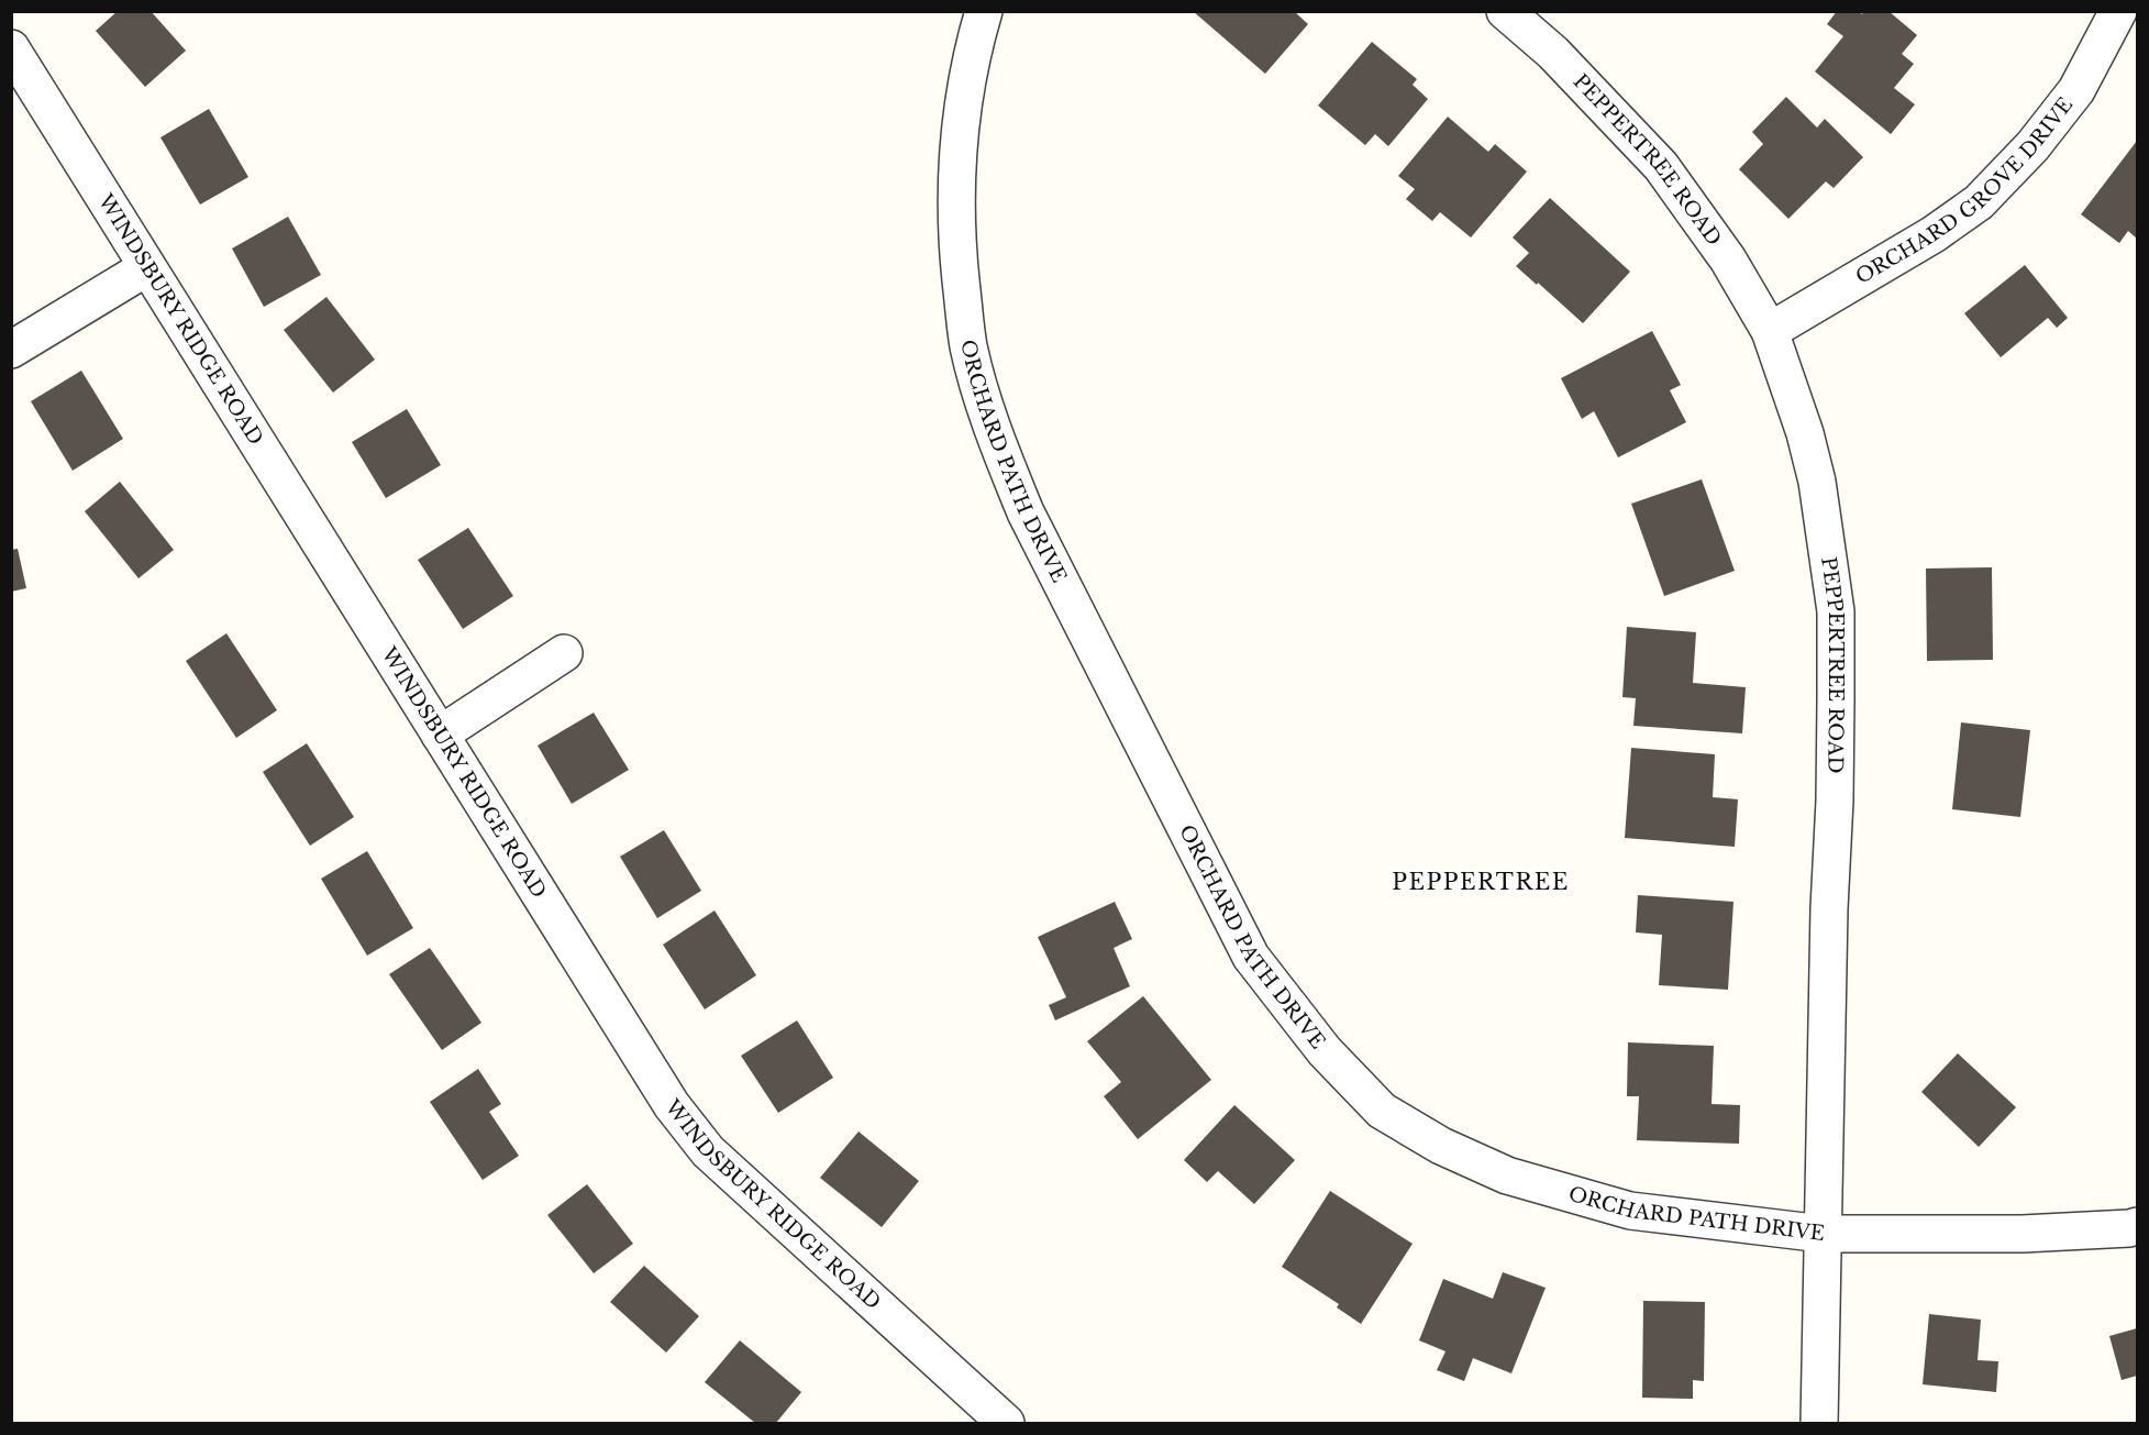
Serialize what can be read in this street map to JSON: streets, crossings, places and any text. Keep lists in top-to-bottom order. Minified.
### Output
{"streets":{"street":["PEPPERTREE ROAD","ORCHARD GROVE DRIVE","WINDSBURY RIDGE ROAD","ORCHARD PATH DRIVE"]},"crossings":[["PEPPERTREE ROAD","ORCHARD GROVE DRIVE"],["PEPPERTREE ROAD","ORCHARD PATH DRIVE"]],"districts":["PEPPERTREE"]}
